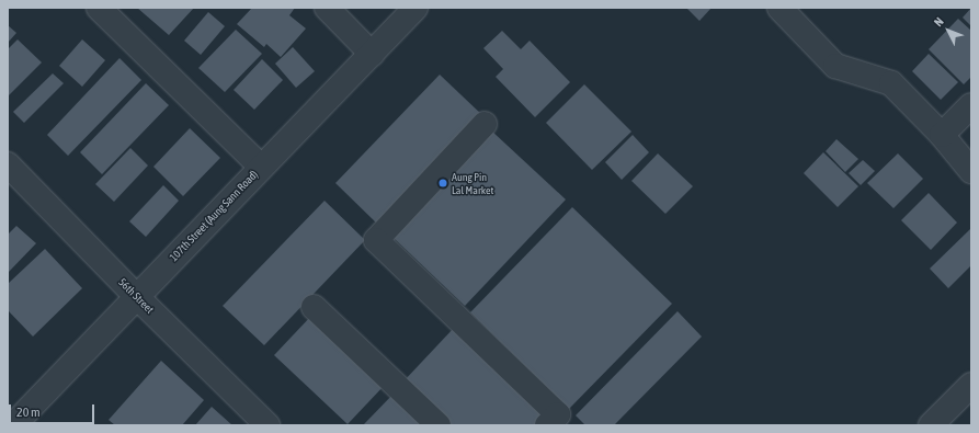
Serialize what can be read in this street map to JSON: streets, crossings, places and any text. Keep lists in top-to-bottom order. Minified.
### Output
{"streets":{"street":["107th Street (Aung Sann Road)","56th Street"]},"crossings":[["107th Street (Aung Sann Road)","56th Street"]],"places":["Aung Pin Lal Market"],"scale_bar":"20 m","north":"top left"}
